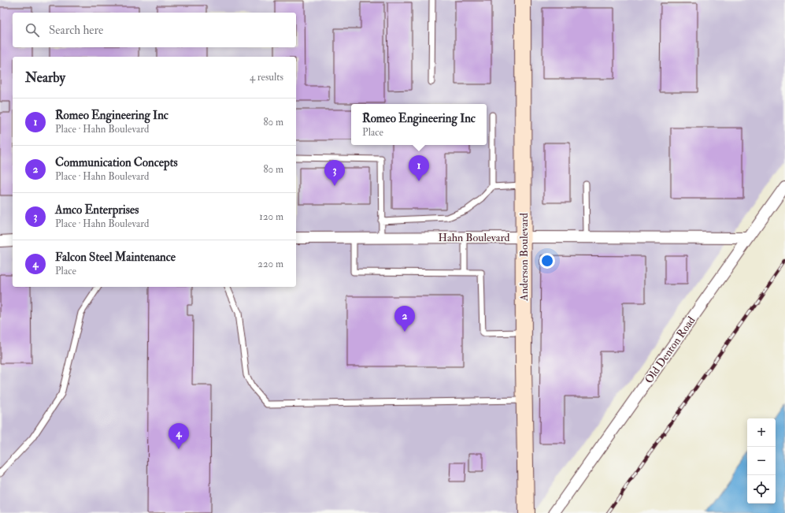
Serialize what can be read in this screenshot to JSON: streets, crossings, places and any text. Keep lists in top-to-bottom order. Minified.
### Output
{"streets":{"street":["Hahn Boulevard","Anderson Boulevard","Old Denton Road"]},"crossings":[["Hahn Boulevard","Anderson Boulevard"],["Hahn Boulevard","Old Denton Road"]],"page":{"search":"Search here","heading":["Nearby","4 results"],"list":[{"mark":"1","name":"Romeo Engineering Inc","note":"Place · Hahn Boulevard","value":"80 m"},{"mark":"2","name":"Communication Concepts","note":"Place · Hahn Boulevard","value":"80 m"},{"mark":"3","name":"Amco Enterprises","note":"Place · Hahn Boulevard","value":"120 m"},{"mark":"4","name":"Falcon Steel Maintenance","note":"Place","value":"220 m"}],"popup":["Romeo Engineering Inc","Place"],"pins":["1","3","2","4"],"map_buttons":["+","−"]}}
